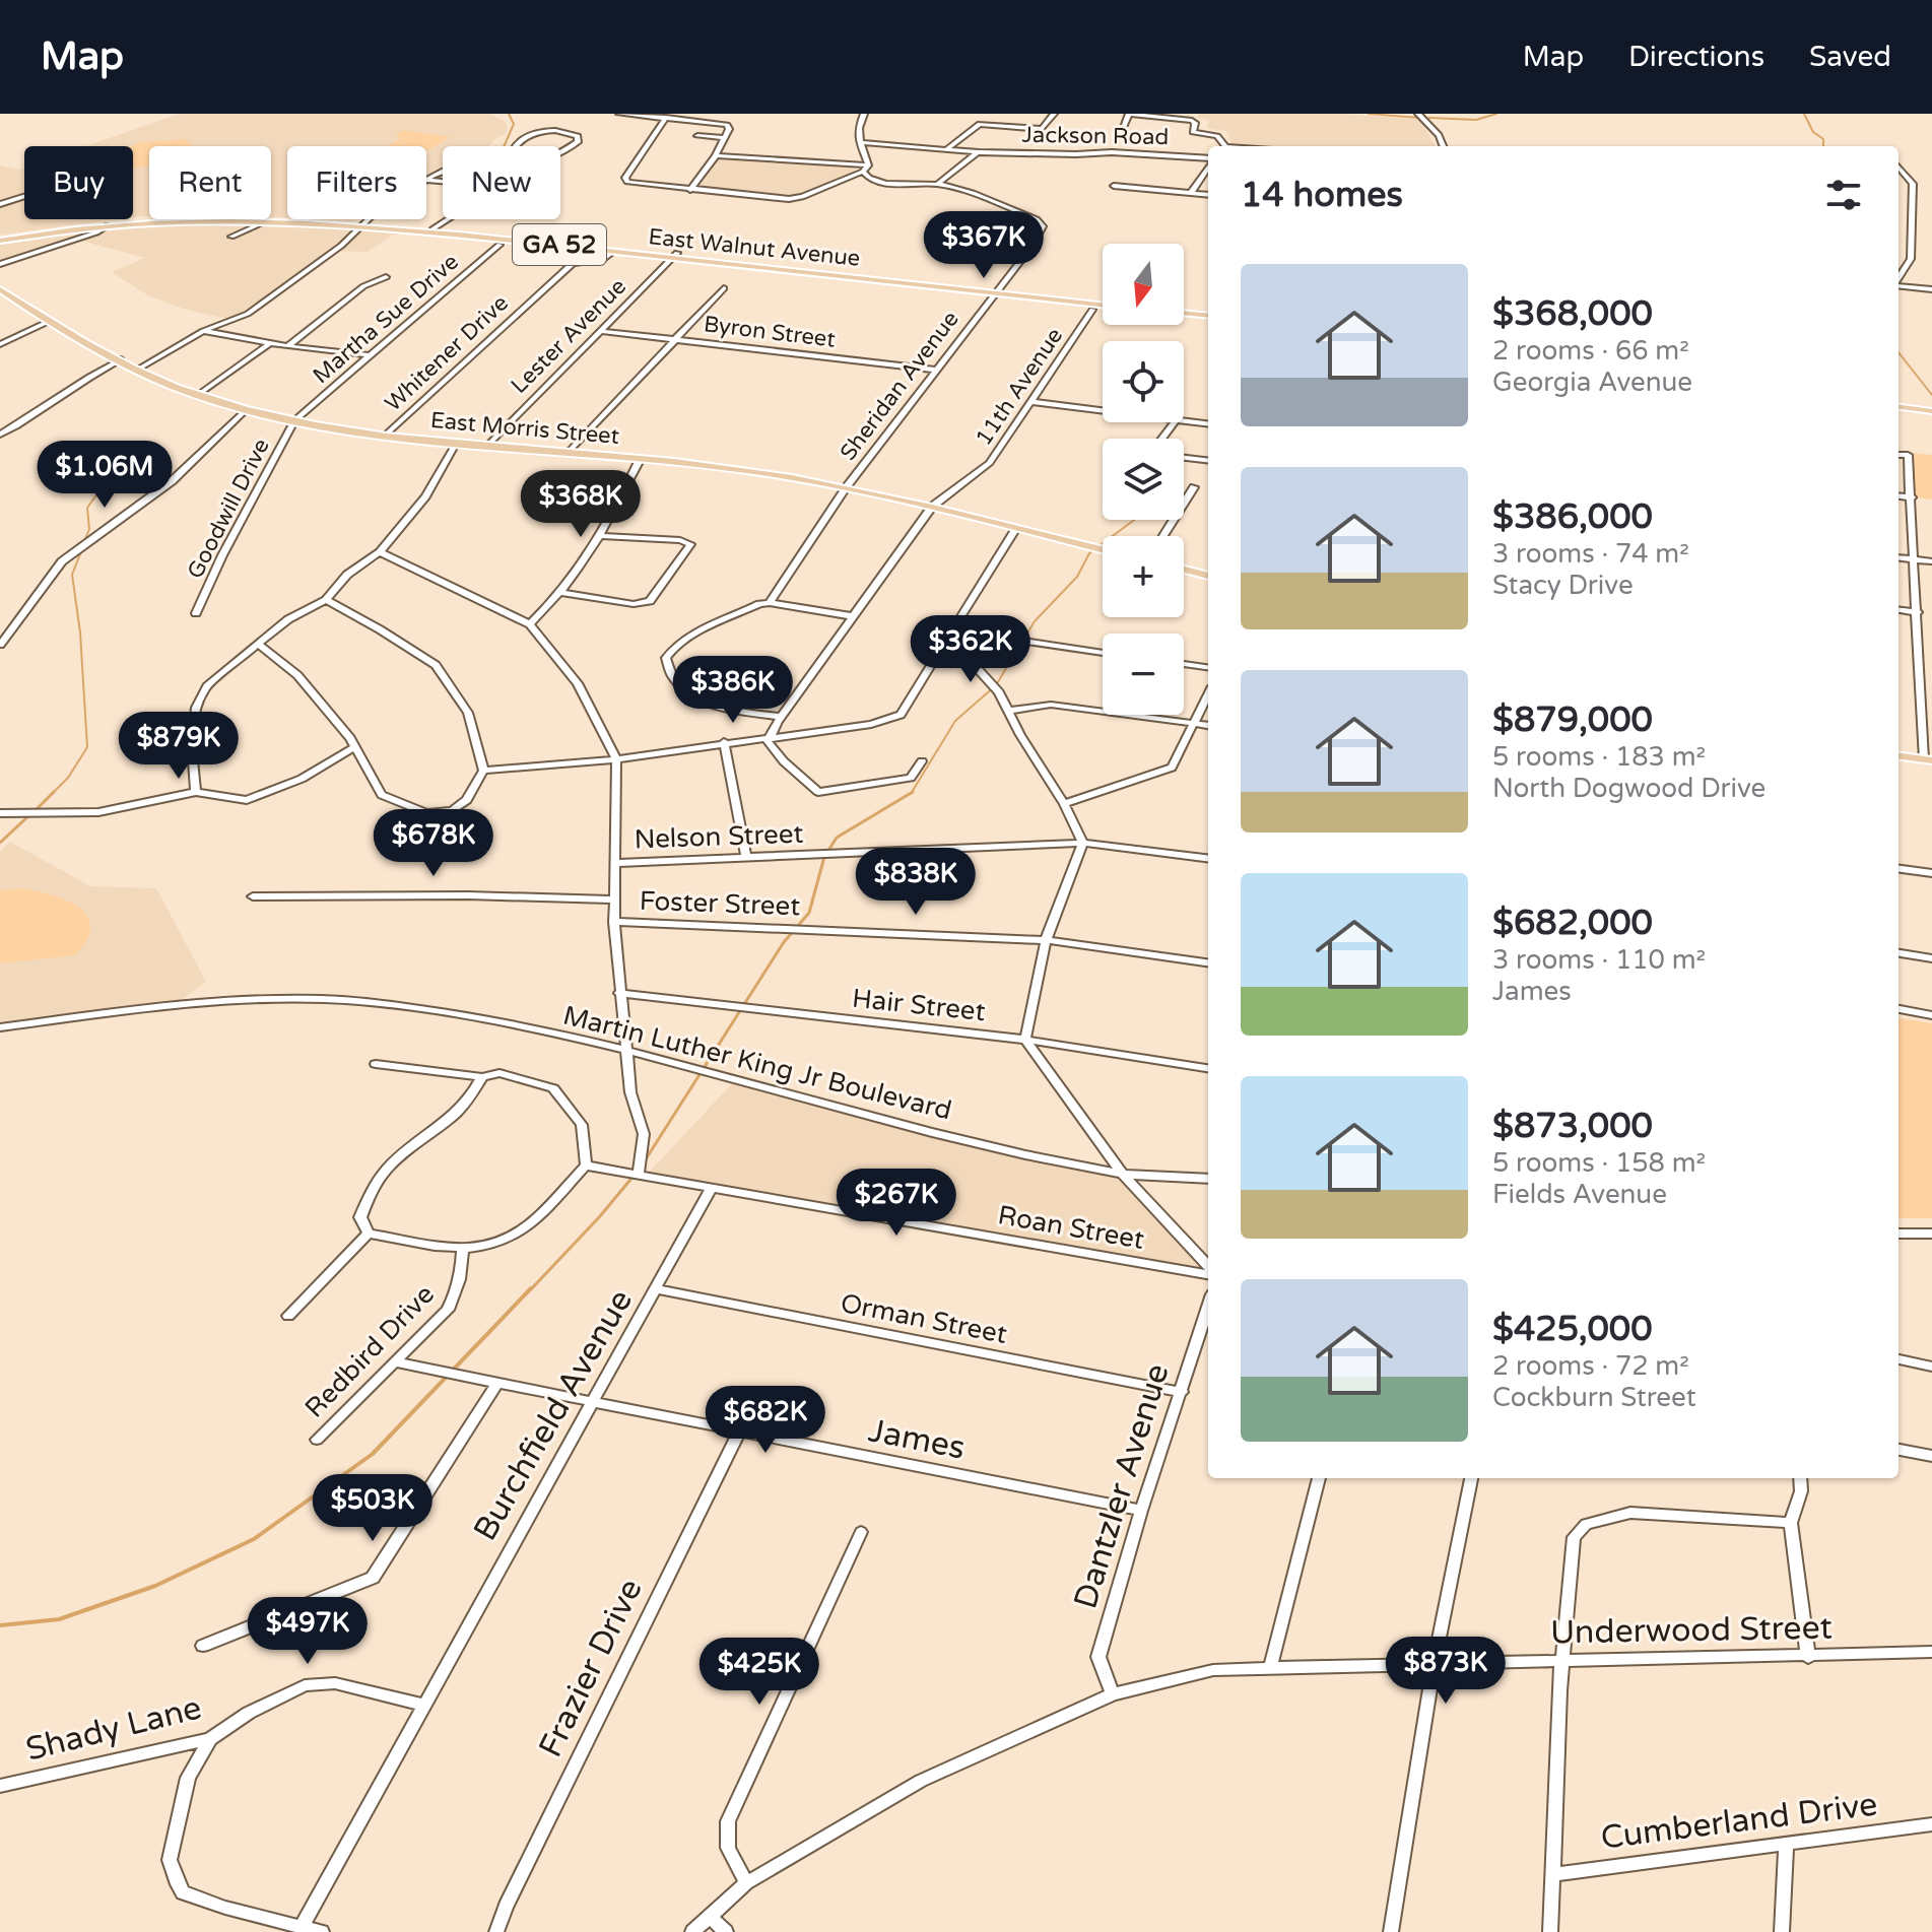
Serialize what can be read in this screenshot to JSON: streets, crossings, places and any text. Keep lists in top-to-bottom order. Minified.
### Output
{"streets":{"main road":["GA 52","East Walnut Avenue","East Morris Street"],"street":["Jackson Road","Martha Sue Drive","Byron Street","Lester Avenue","Whitener Drive","Sheridan Avenue","11th Avenue","Goodwill Drive","Nelson Street","Foster Street","Hair Street","Martin Luther King Jr Boulevard","Roan Street","Orman Street","Redbird Drive","Burchfield Avenue","James","Dantzler Avenue","Underwood Street","Frazier Drive","Shady Lane","Cumberland Drive"]},"crossings":[["East Walnut Avenue","Lester Avenue"],["East Walnut Avenue","Whitener Drive"],["East Walnut Avenue","Sheridan Avenue"],["Martha Sue Drive","East Morris Street"],["Martha Sue Drive","Goodwill Drive"],["Byron Street","Lester Avenue"],["Byron Street","Sheridan Avenue"],["Lester Avenue","East Morris Street"],["Whitener Drive","East Morris Street"],["Sheridan Avenue","East Morris Street"],["11th Avenue","East Morris Street"],["East Morris Street","Goodwill Drive"],["Roan Street","Burchfield Avenue"],["Orman Street","Burchfield Avenue"],["Orman Street","Dantzler Avenue"],["Redbird Drive","James"],["Burchfield Avenue","James"],["Burchfield Avenue","Shady Lane"],["James","Dantzler Avenue"],["James","Frazier Drive"],["Dantzler Avenue","Underwood Street"]],"north":"bottom","page":{"header":"Map","nav":["Map","Directions","Saved"],"chip":["Buy","Rent","Filters","New"],"heading":"14 homes","price":["$367K","$1.06M","$368K","$362K","$386K","$879K","$678K","$838K","$267K","$682K","$503K","$497K","$873K","$425K"],"map_buttons":["+","−"],"list":[{"name":"$368,000","note":"2 rooms · 66 m² · Georgia Avenue"},{"name":"$386,000","note":"3 rooms · 74 m² · Stacy Drive"},{"name":"$879,000","note":"5 rooms · 183 m² · North Dogwood Drive"},{"name":"$682,000","note":"3 rooms · 110 m² · James"},{"name":"$873,000","note":"5 rooms · 158 m² · Fields Avenue"},{"name":"$425,000","note":"2 rooms · 72 m² · Cockburn Street"}]}}
